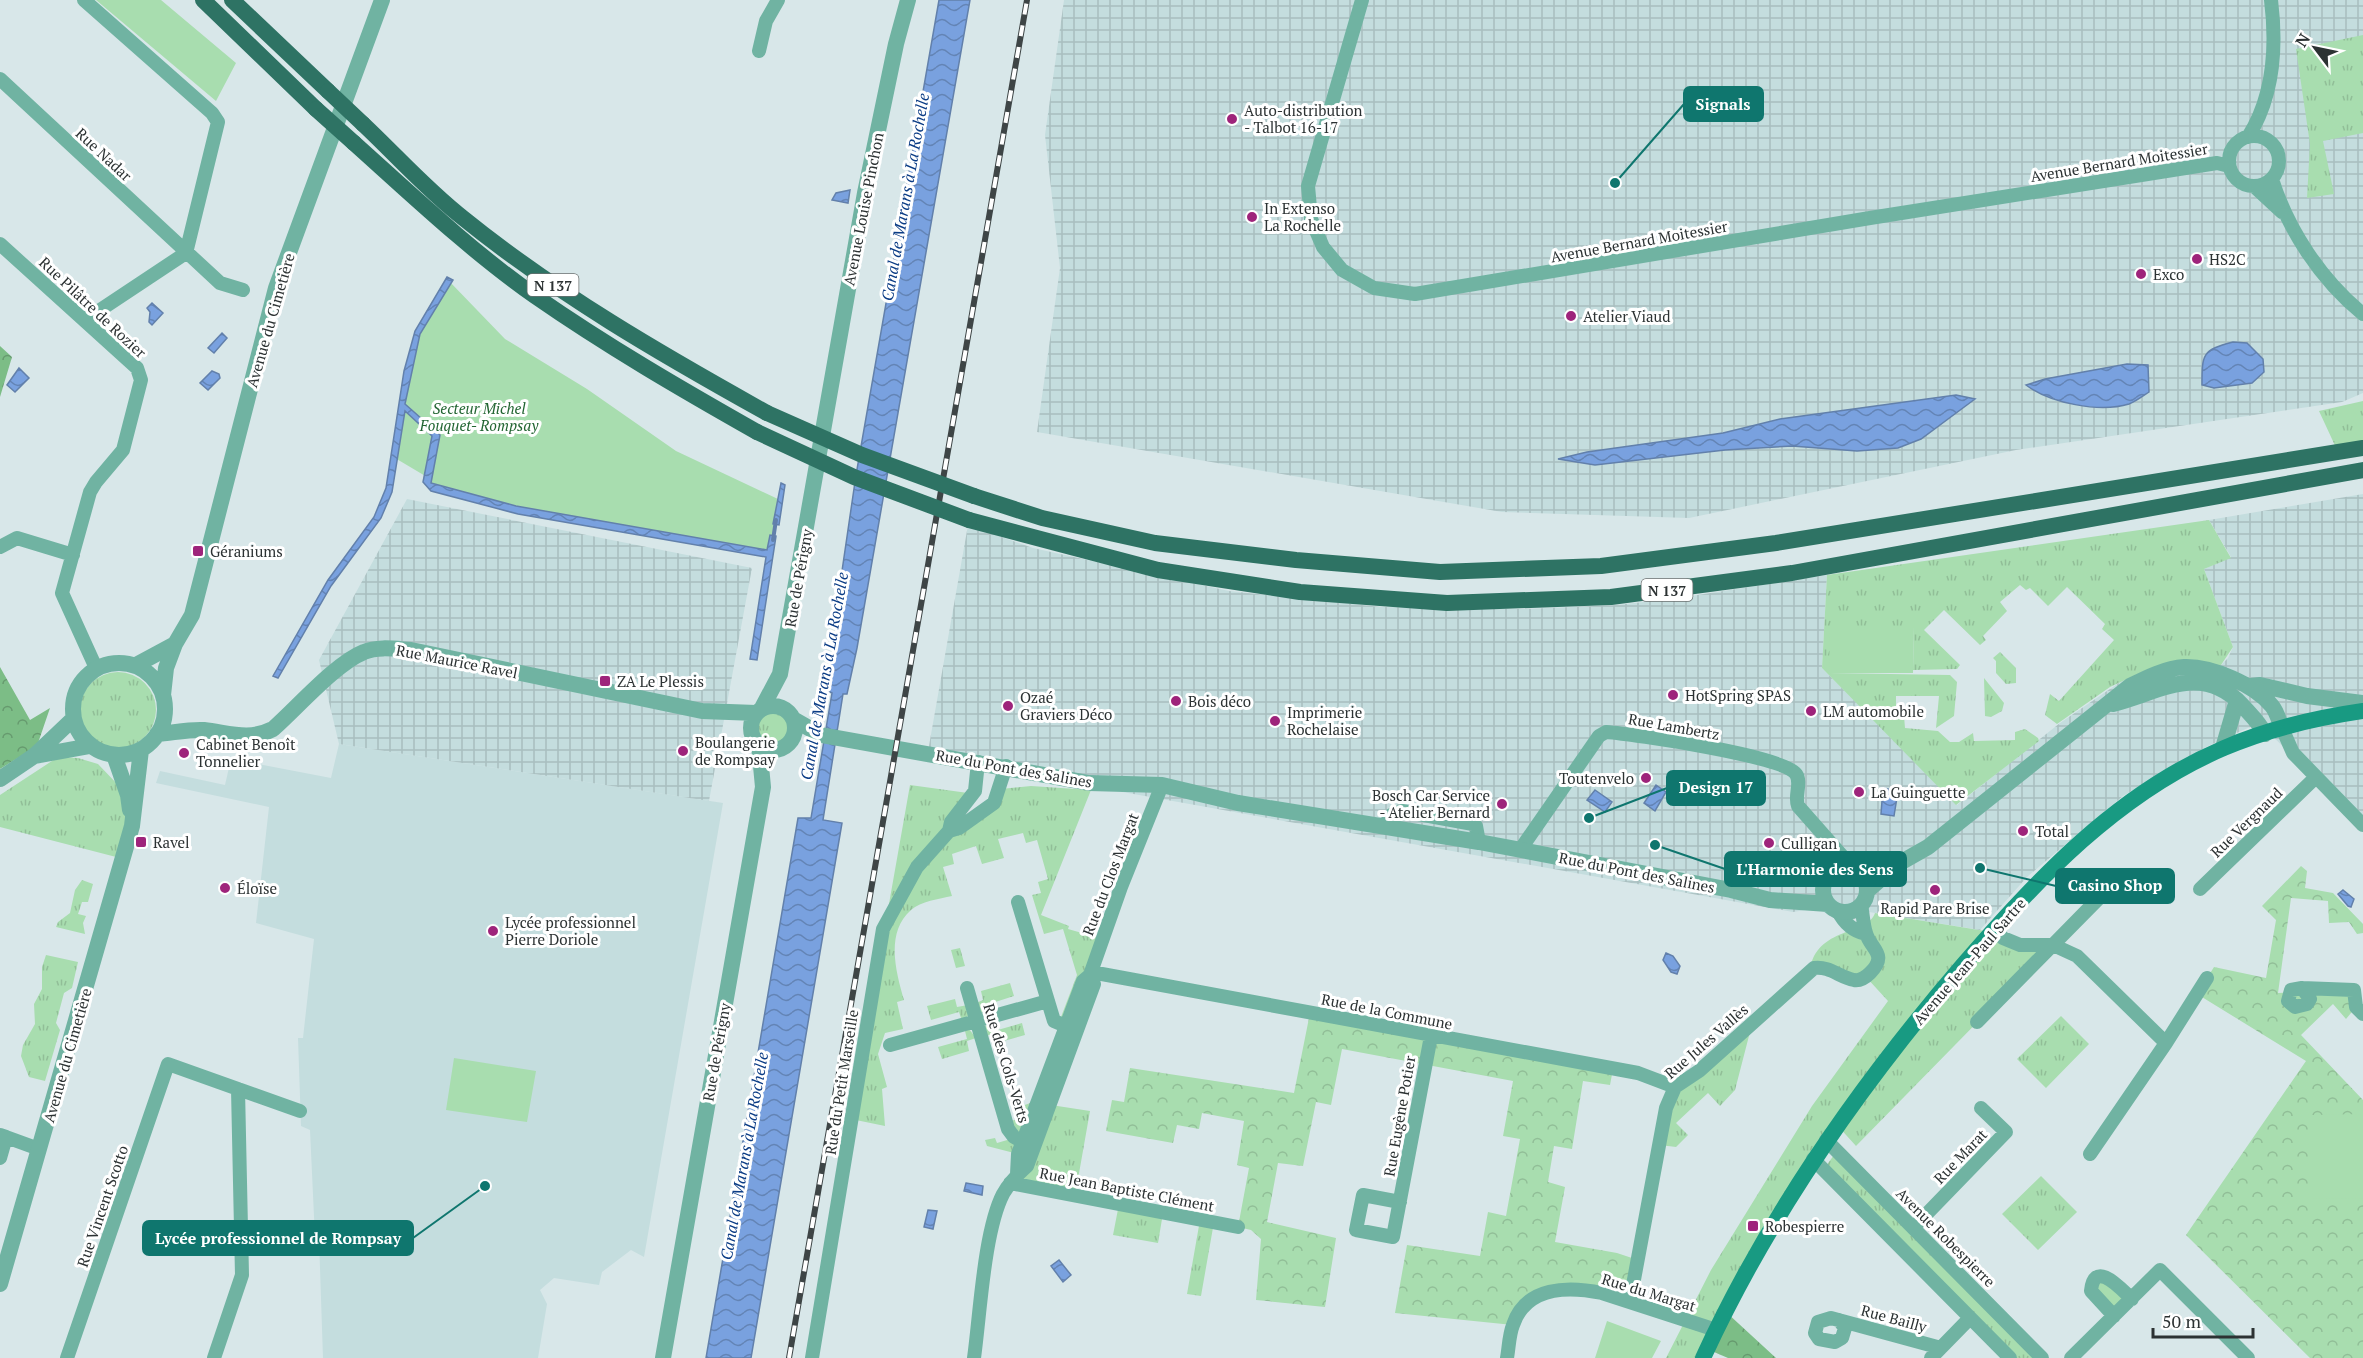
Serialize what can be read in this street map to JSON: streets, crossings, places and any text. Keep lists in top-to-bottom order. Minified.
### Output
{"streets":{"highway":["N 137"],"main road":["Avenue Jean-Paul Sartre"],"street":["Rue Nadar","Avenue Bernard Moitessier","Avenue Louise Pinchon","Rue Pilâtre de Rozier","Avenue du Cimetière","Rue de Périgny","Rue Maurice Ravel","Rue Lambertz","Rue du Pont des Salines","Rue Vergnaud","Rue du Clos Margat","Rue de la Commune","Rue Jules Vallès","Rue des Cols-Verts","Rue du Petit Marseille","Rue Eugène Potier","Rue Marat","Rue Jean Baptiste Clément","Rue Vincent Scotto","Avenue Robespierre","Rue du Margat","Rue Bailly"]},"crossings":[["Avenue Louise Pinchon","Rue de Périgny"],["Rue Pilâtre de Rozier","Avenue du Cimetière"],["Rue Pilâtre de Rozier","Rue Maurice Ravel"],["Avenue du Cimetière","Rue Maurice Ravel"],["Rue de Périgny","Rue Maurice Ravel"],["Rue de Périgny","Rue du Pont des Salines"],["Rue Maurice Ravel","Rue du Pont des Salines"],["Rue Lambertz","Rue du Pont des Salines"],["Rue du Pont des Salines","Rue du Clos Margat"],["Rue du Pont des Salines","Avenue Jean-Paul Sartre"],["Rue du Pont des Salines","Rue Jules Vallès"],["Rue du Pont des Salines","Rue du Petit Marseille"],["Rue du Clos Margat","Rue de la Commune"],["Rue du Clos Margat","Rue des Cols-Verts"],["Rue du Clos Margat","Rue Jean Baptiste Clément"],["Avenue Jean-Paul Sartre","Avenue Robespierre"],["Avenue Jean-Paul Sartre","Rue du Margat"],["Rue de la Commune","Rue Jules Vallès"],["Rue de la Commune","Rue Eugène Potier"],["Rue Jules Vallès","Rue du Margat"],["Rue Marat","Avenue Robespierre"]],"water":["Canal de Marans à La Rochelle"],"parks":["Secteur Michel Fouquet- Rompsay"],"places":{"other":["Auto-distribution - Talbot 16-17","Signals","In Extenso La Rochelle","HS2C","Exco","Atelier Viaud","HotSpring SPAS","Bois déco","Ozaé Graviers Déco","LM automobile","Imprimerie Rochelaise","Boulangerie de Rompsay","Cabinet Benoît Tonnelier","Toutenvelo","La Guinguette","Bosch Car Service - Atelier Bernard","Design 17","Total","Culligan","L'Harmonie des Sens","Casino Shop","Éloïse","Rapid Pare Brise","Lycée professionnel Pierre Doriole","Lycée professionnel de Rompsay"],"transit":["Géraniums","ZA Le Plessis","Ravel","Robespierre"]},"scale_bar":"50 m","north":"top left"}
